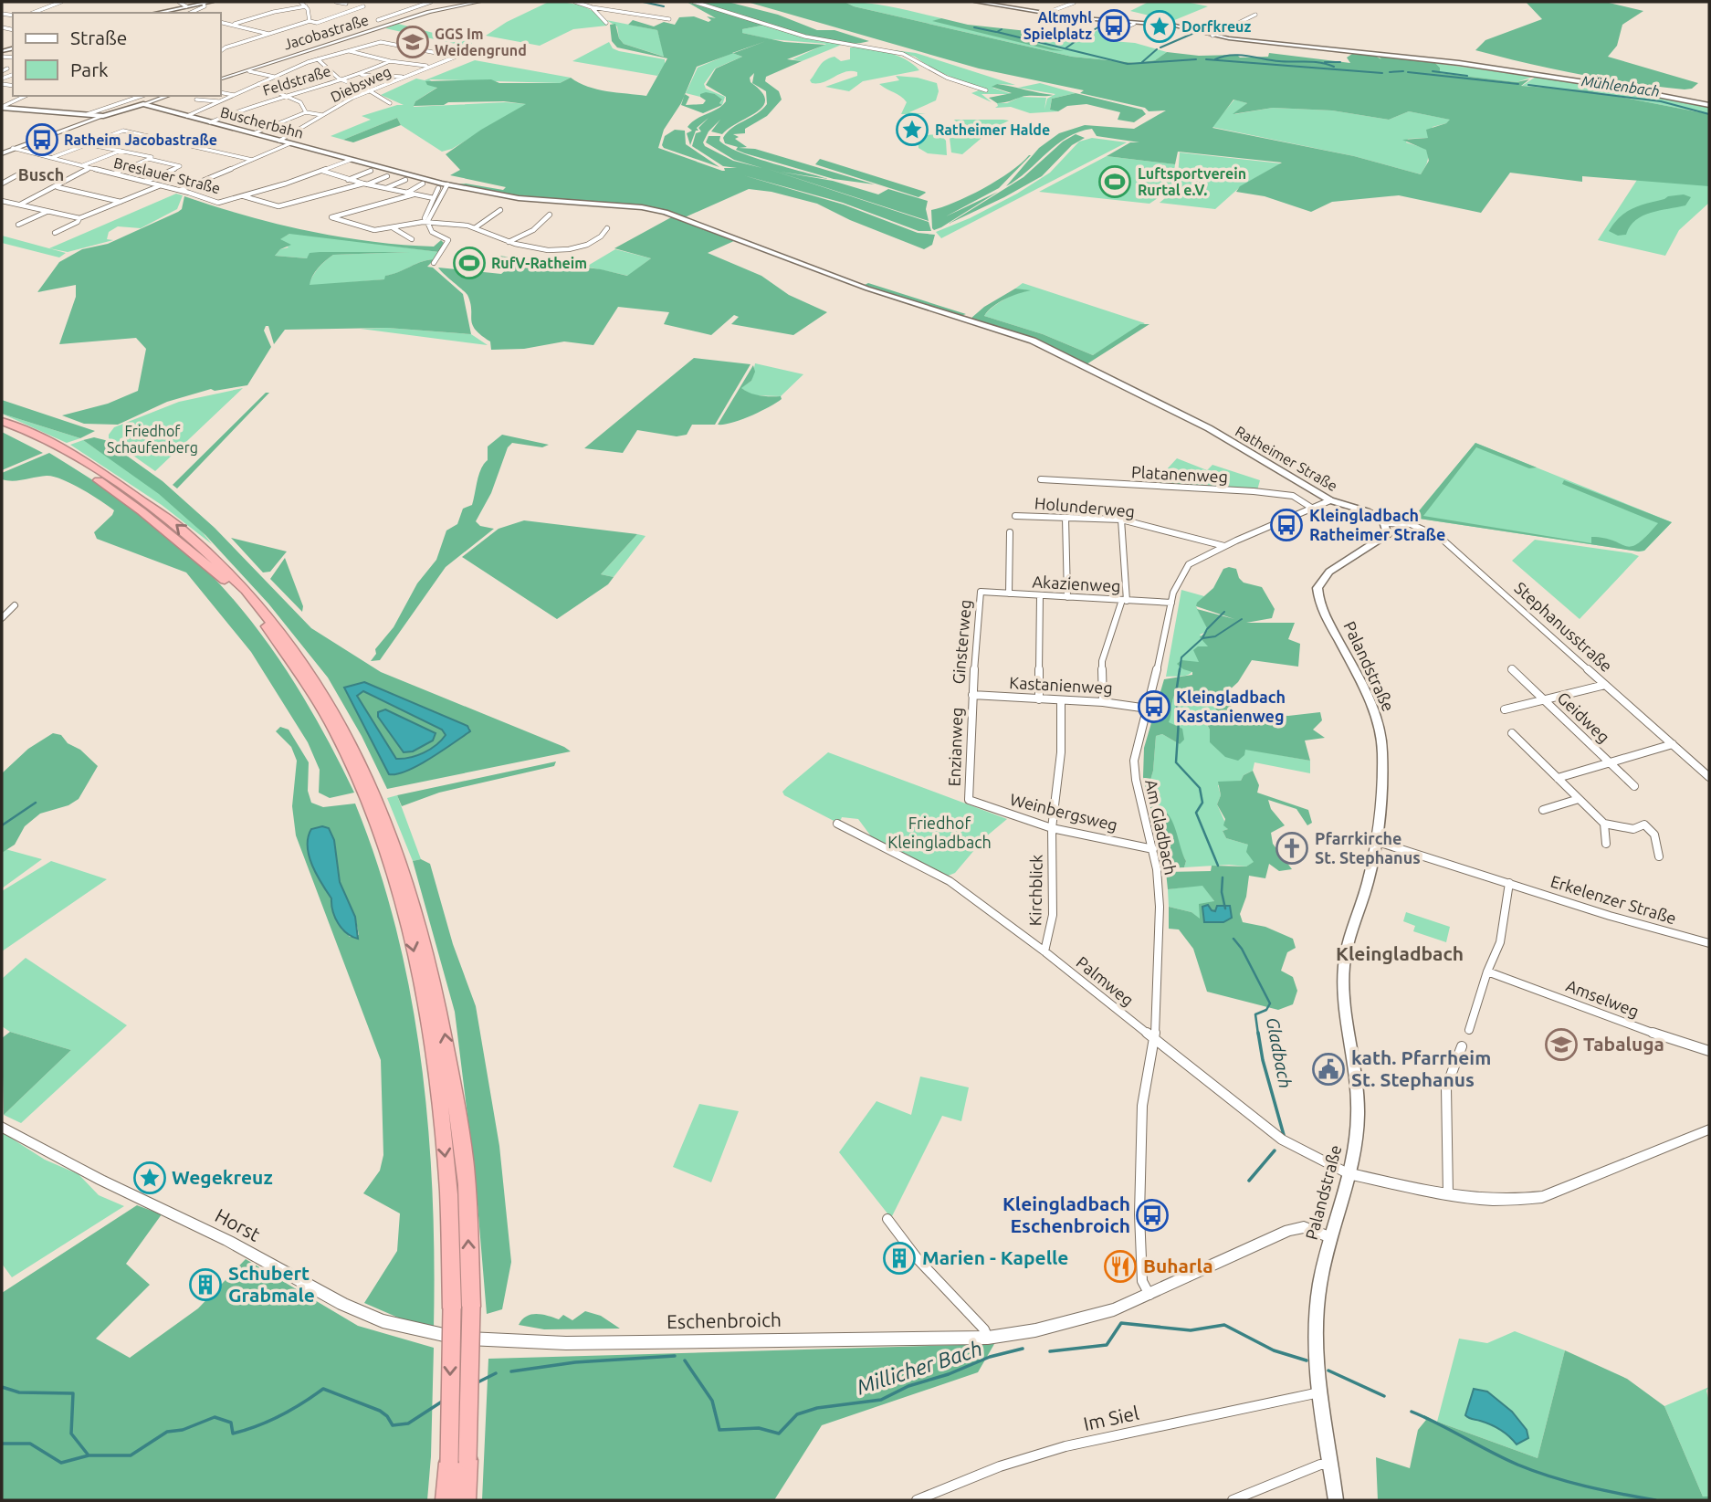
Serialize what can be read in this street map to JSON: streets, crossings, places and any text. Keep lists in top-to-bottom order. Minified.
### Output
{"streets":{"main road":["Buscherbahn","Ratheimer Straße","Palandstraße"],"street":["Jacobastraße","Feldstraße","Diebsweg","Breslauer Straße","Platanenweg","Holunderweg","Akazienweg","Stephanusstraße","Ginsterweg","Kastanienweg","Geidweg","Enzianweg","Weinbergsweg","Am Gladbach","Kirchblick","Erkelenzer Straße","Palmweg","Amselweg","Horst","Eschenbroich","Im Siel"]},"crossings":[["Feldstraße","Buscherbahn"],["Diebsweg","Buscherbahn"],["Buscherbahn","Breslauer Straße"],["Buscherbahn","Ratheimer Straße"],["Ratheimer Straße","Stephanusstraße"],["Ratheimer Straße","Palandstraße"],["Ratheimer Straße","Am Gladbach"],["Platanenweg","Am Gladbach"],["Holunderweg","Am Gladbach"],["Akazienweg","Ginsterweg"],["Akazienweg","Am Gladbach"],["Stephanusstraße","Palandstraße"],["Ginsterweg","Kastanienweg"],["Ginsterweg","Enzianweg"],["Palandstraße","Erkelenzer Straße"],["Palandstraße","Palmweg"],["Palandstraße","Eschenbroich"],["Palandstraße","Im Siel"],["Kastanienweg","Enzianweg"],["Kastanienweg","Am Gladbach"],["Kastanienweg","Kirchblick"],["Enzianweg","Weinbergsweg"],["Weinbergsweg","Am Gladbach"],["Weinbergsweg","Kirchblick"],["Am Gladbach","Palmweg"],["Am Gladbach","Eschenbroich"],["Kirchblick","Palmweg"],["Horst","Eschenbroich"]],"districts":["Busch","Kleingladbach"],"water":["Mühlenbach","Gladbach","Millicher Bach"],"parks":["Friedhof Schaufenberg","Friedhof Kleingladbach"],"places":{"bus stop":["Altmyhl Spielplatz","Ratheim Jacobastraße","Kleingladbach Ratheimer Straße","Kleingladbach Kastanienweg","Kleingladbach Eschenbroich"],"place":["Dorfkreuz","Ratheimer Halde","Wegekreuz"],"school or university":["GGS Im Weidengrund","Tabaluga"],"sports":["Luftsportverein Rurtal e.V.","RufV-Ratheim"],"church":["Pfarrkirche St. Stephanus"],"public building":["kath. Pfarrheim St. Stephanus"],"building":["Marien - Kapelle","Schubert Grabmale"],"restaurant":["Buharla"]},"legend":["Straße","Park"]}
